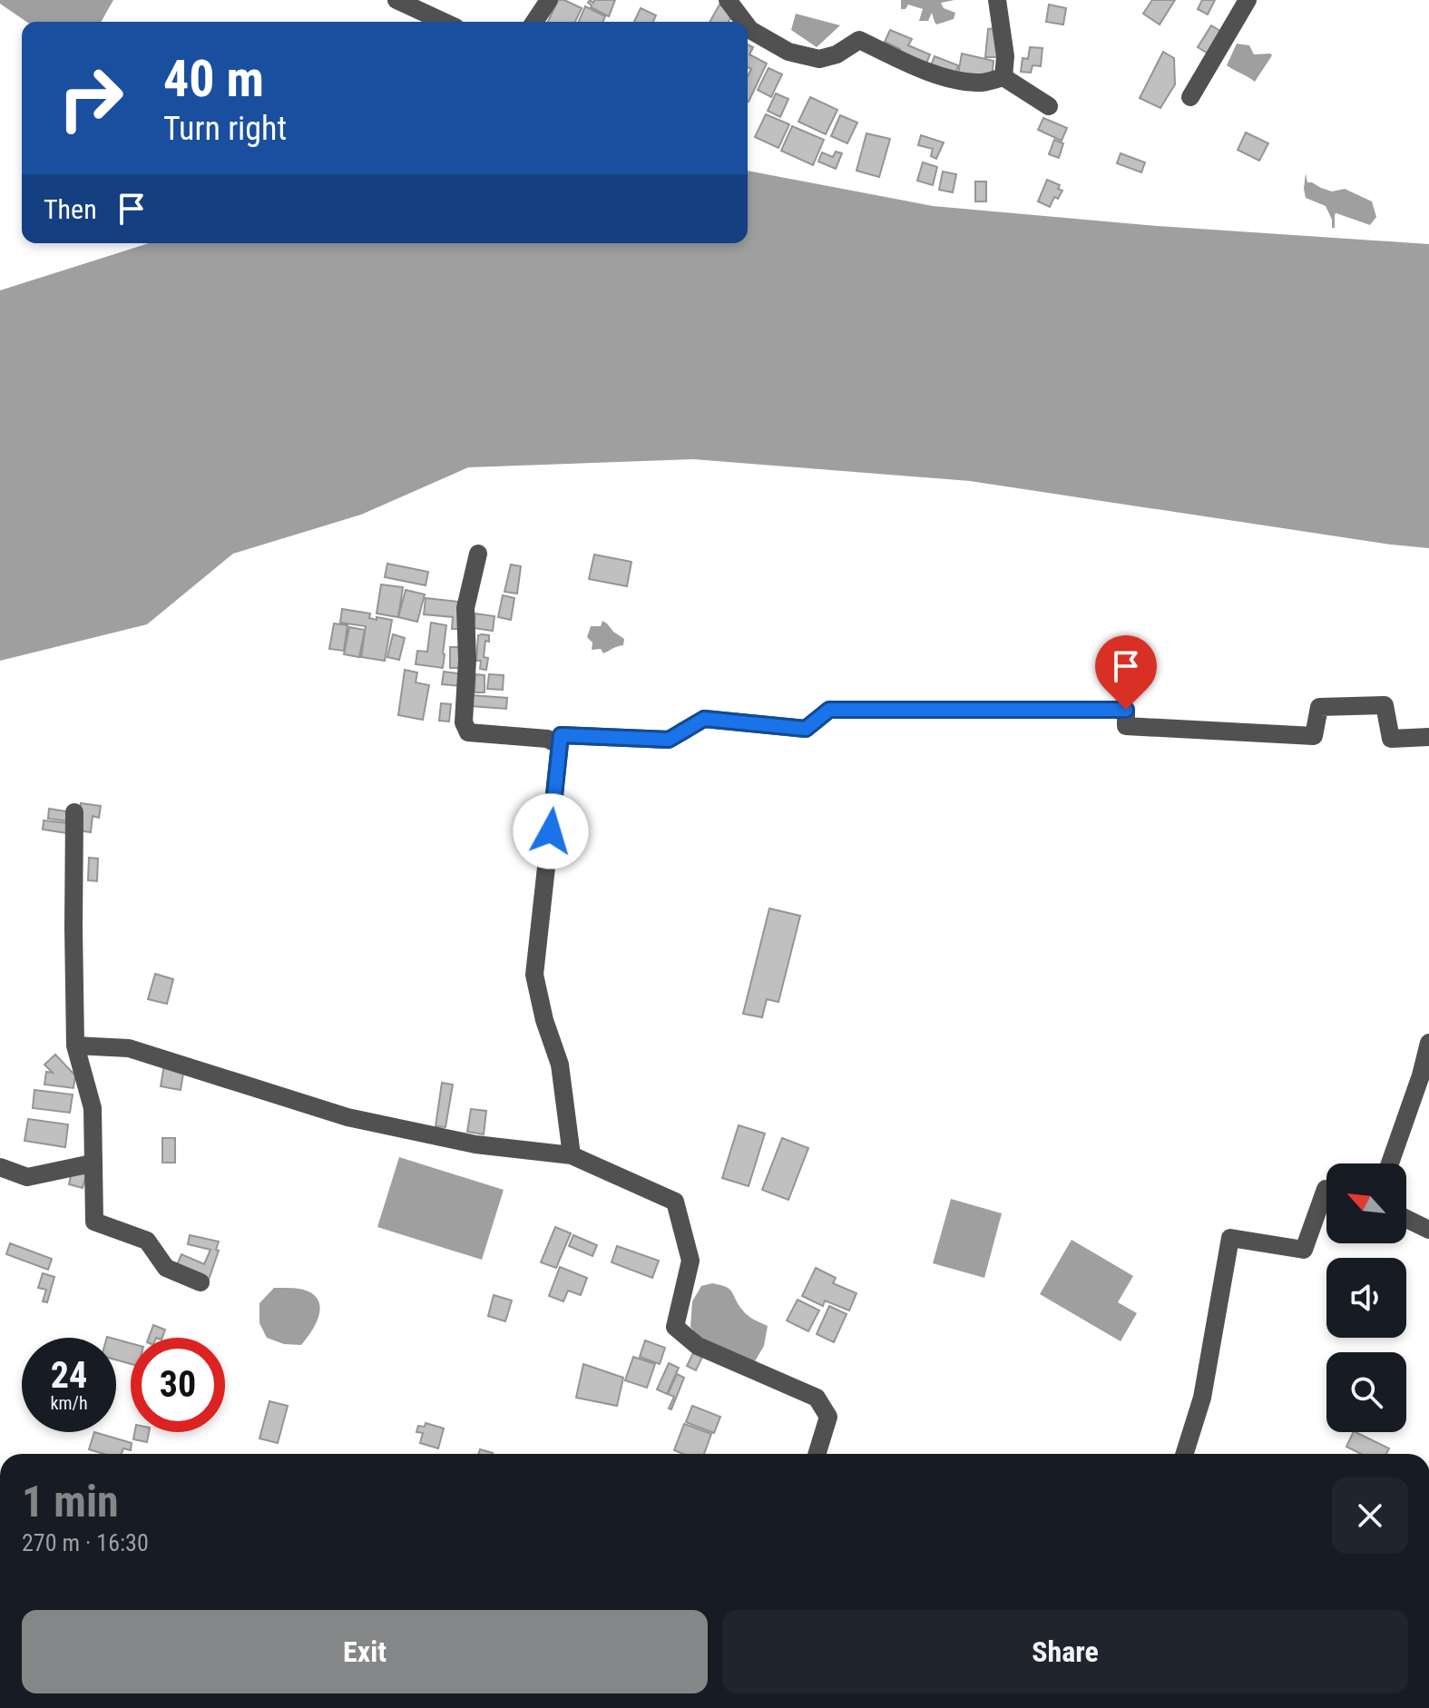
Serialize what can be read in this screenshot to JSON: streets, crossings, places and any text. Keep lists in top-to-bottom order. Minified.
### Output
{"north":"top left","page":{"turn":["40 m","Turn right"],"then":"Then","speed":"24 km/h","limit":"30","heading":["1 min","270 m · 16:30"],"buttons":["Exit","Share"]}}
